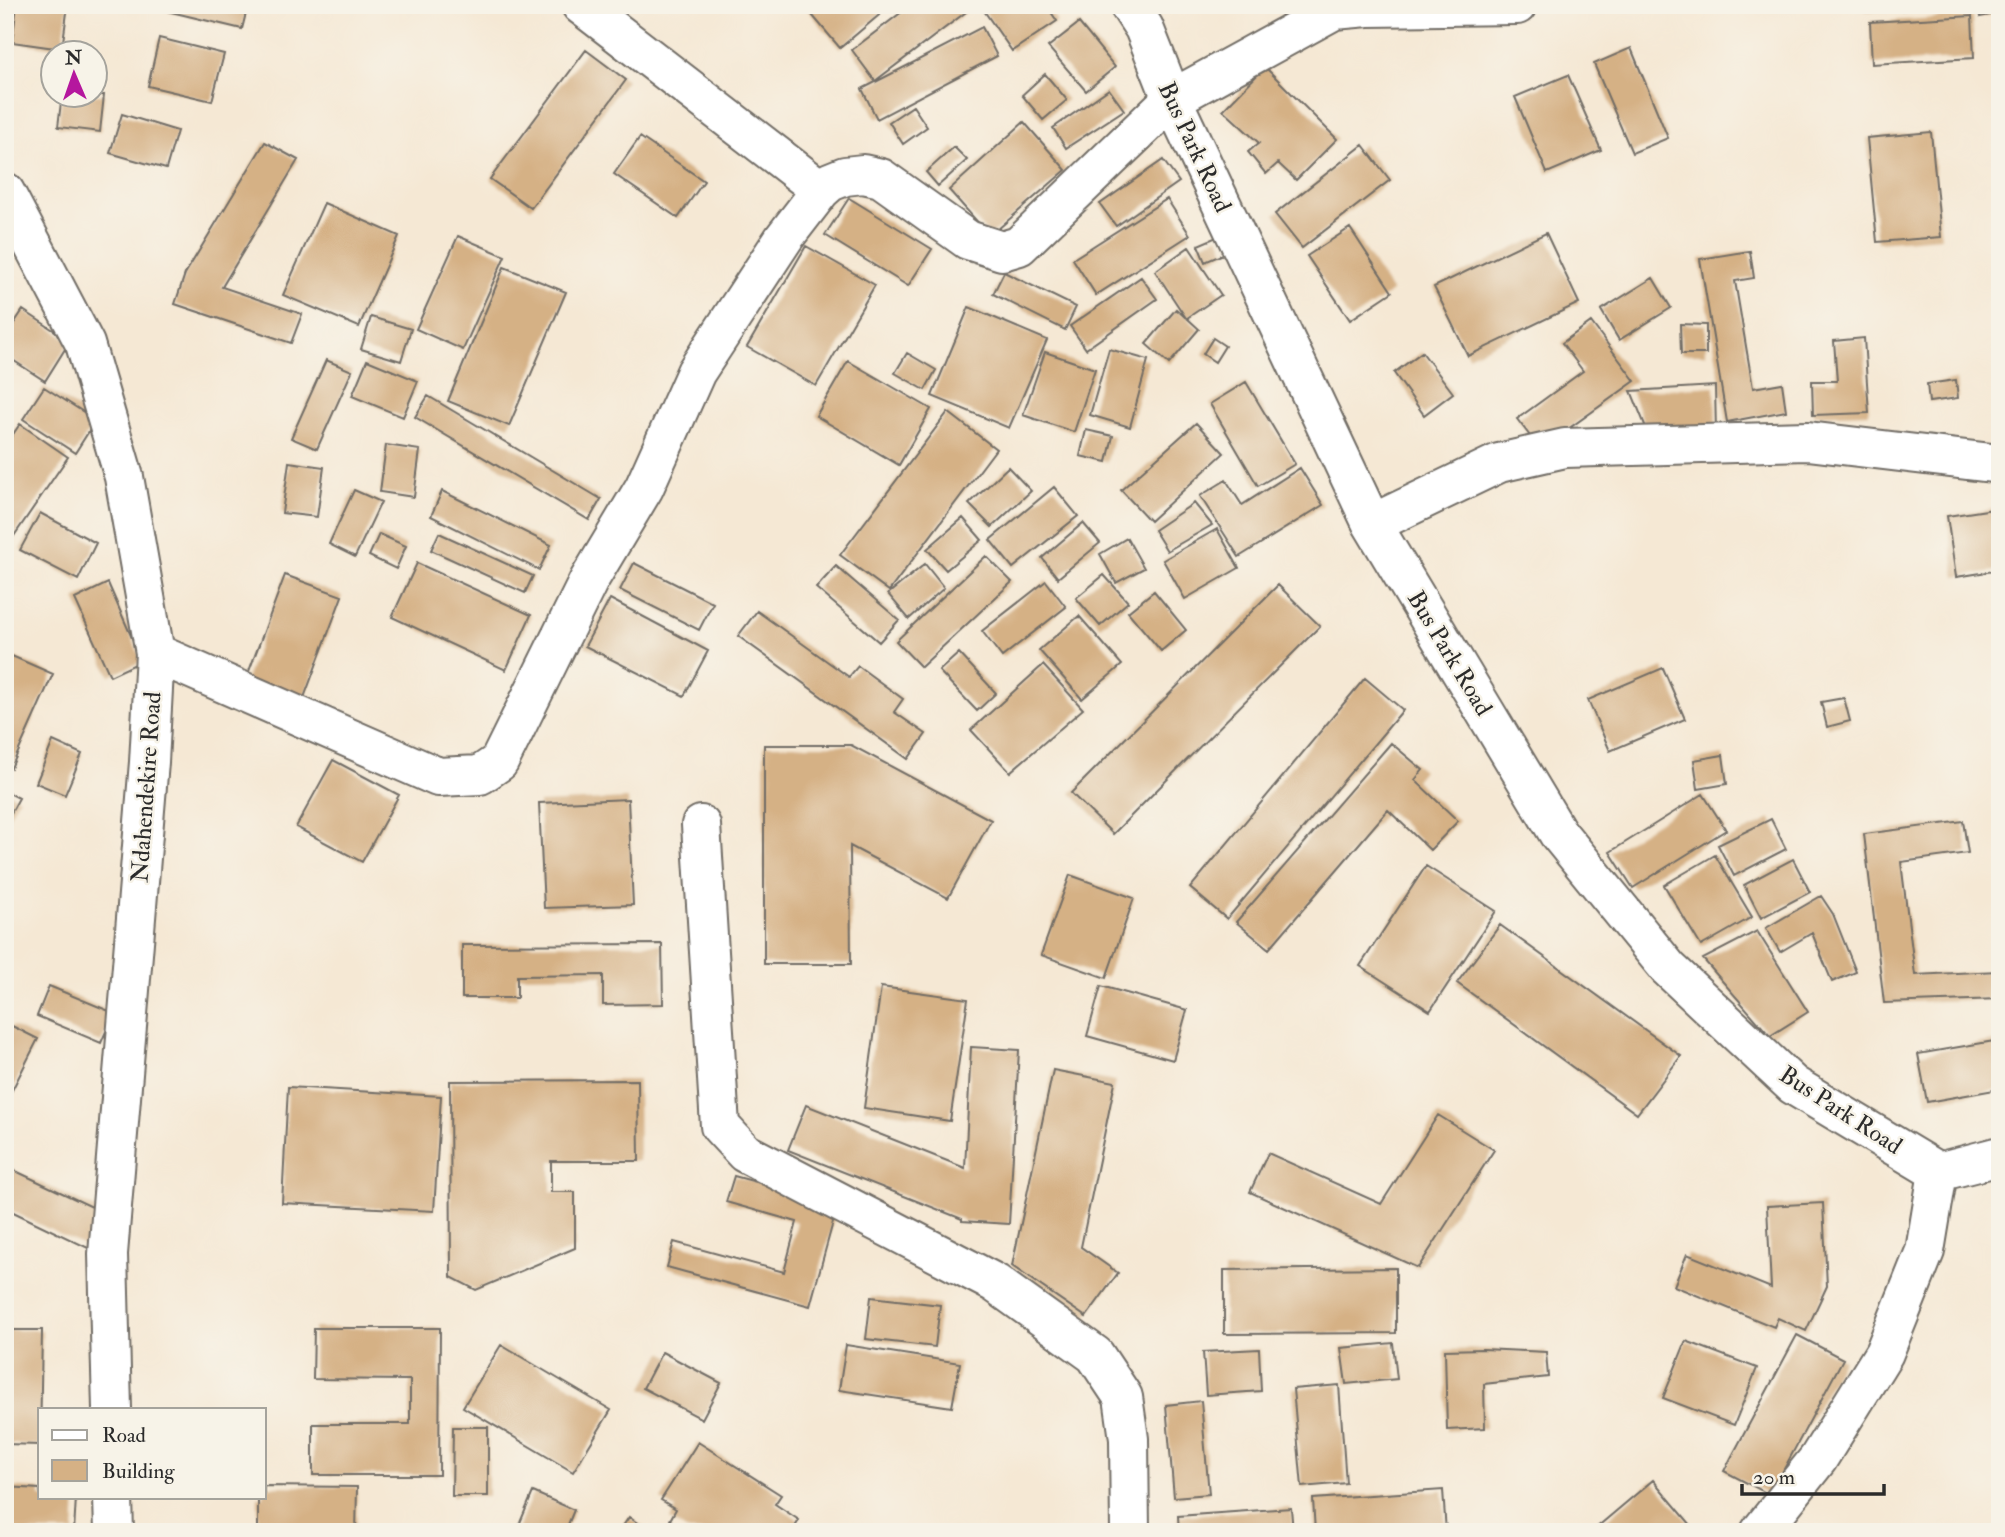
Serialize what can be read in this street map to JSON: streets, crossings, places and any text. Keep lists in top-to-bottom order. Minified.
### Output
{"streets":{"street":["Bus Park Road","Ndahendekire Road"]},"legend":["Road","Building"],"scale_bar":"20 m","north":"top"}
